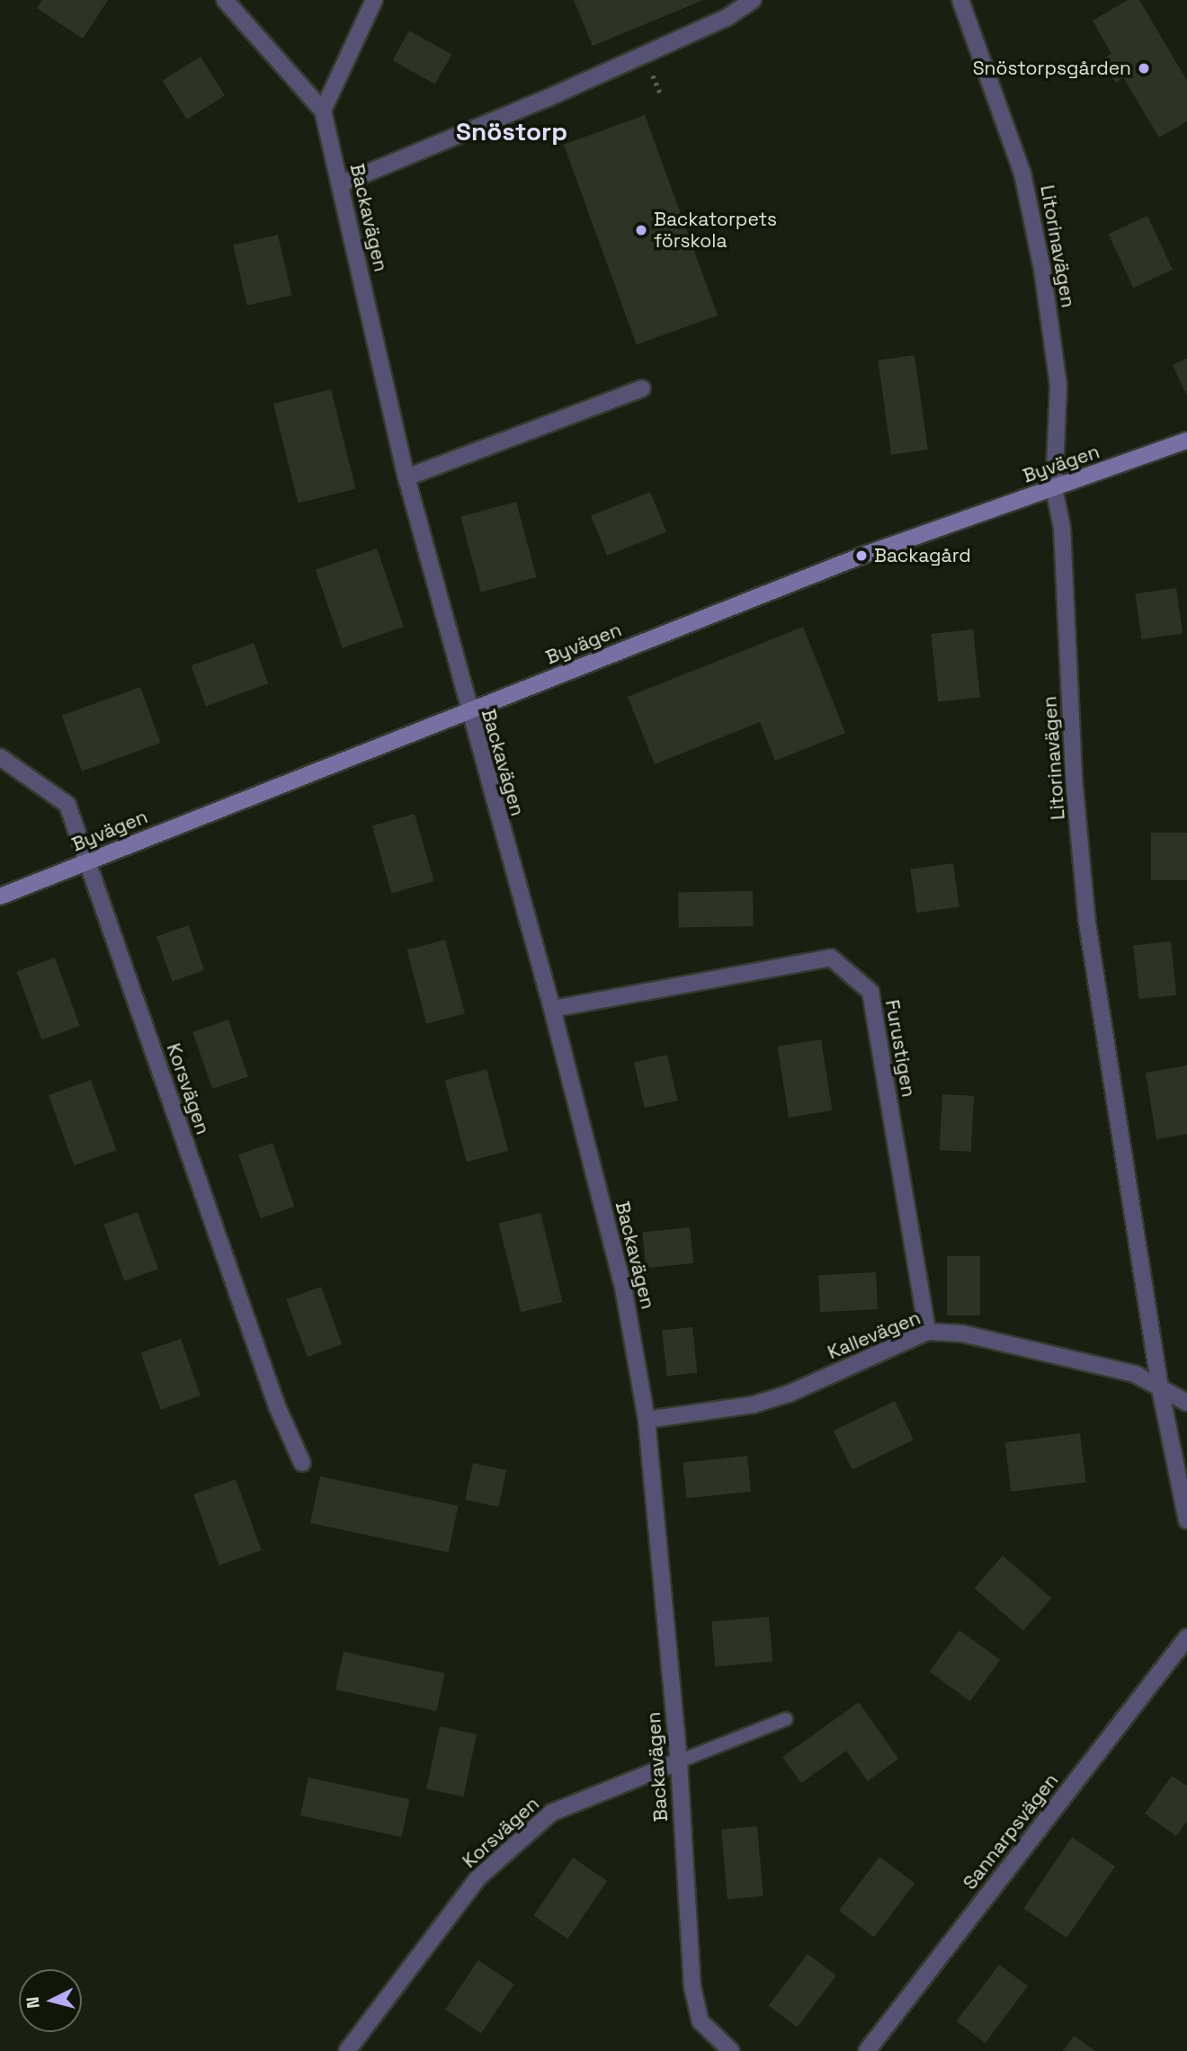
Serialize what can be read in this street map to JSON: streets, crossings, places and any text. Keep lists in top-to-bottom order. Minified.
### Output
{"streets":{"street":["Backavägen","Litorinavägen","Byvägen","Furustigen","Korsvägen","Kallevägen","Sannarpsvägen"]},"crossings":[["Backavägen","Byvägen"],["Backavägen","Furustigen"],["Backavägen","Korsvägen"],["Backavägen","Kallevägen"],["Litorinavägen","Byvägen"],["Litorinavägen","Kallevägen"],["Byvägen","Korsvägen"],["Furustigen","Kallevägen"]],"districts":["Snöstorp"],"places":["Snöstorpsgården","Backatorpets förskola","Backagård"],"north":"left"}
